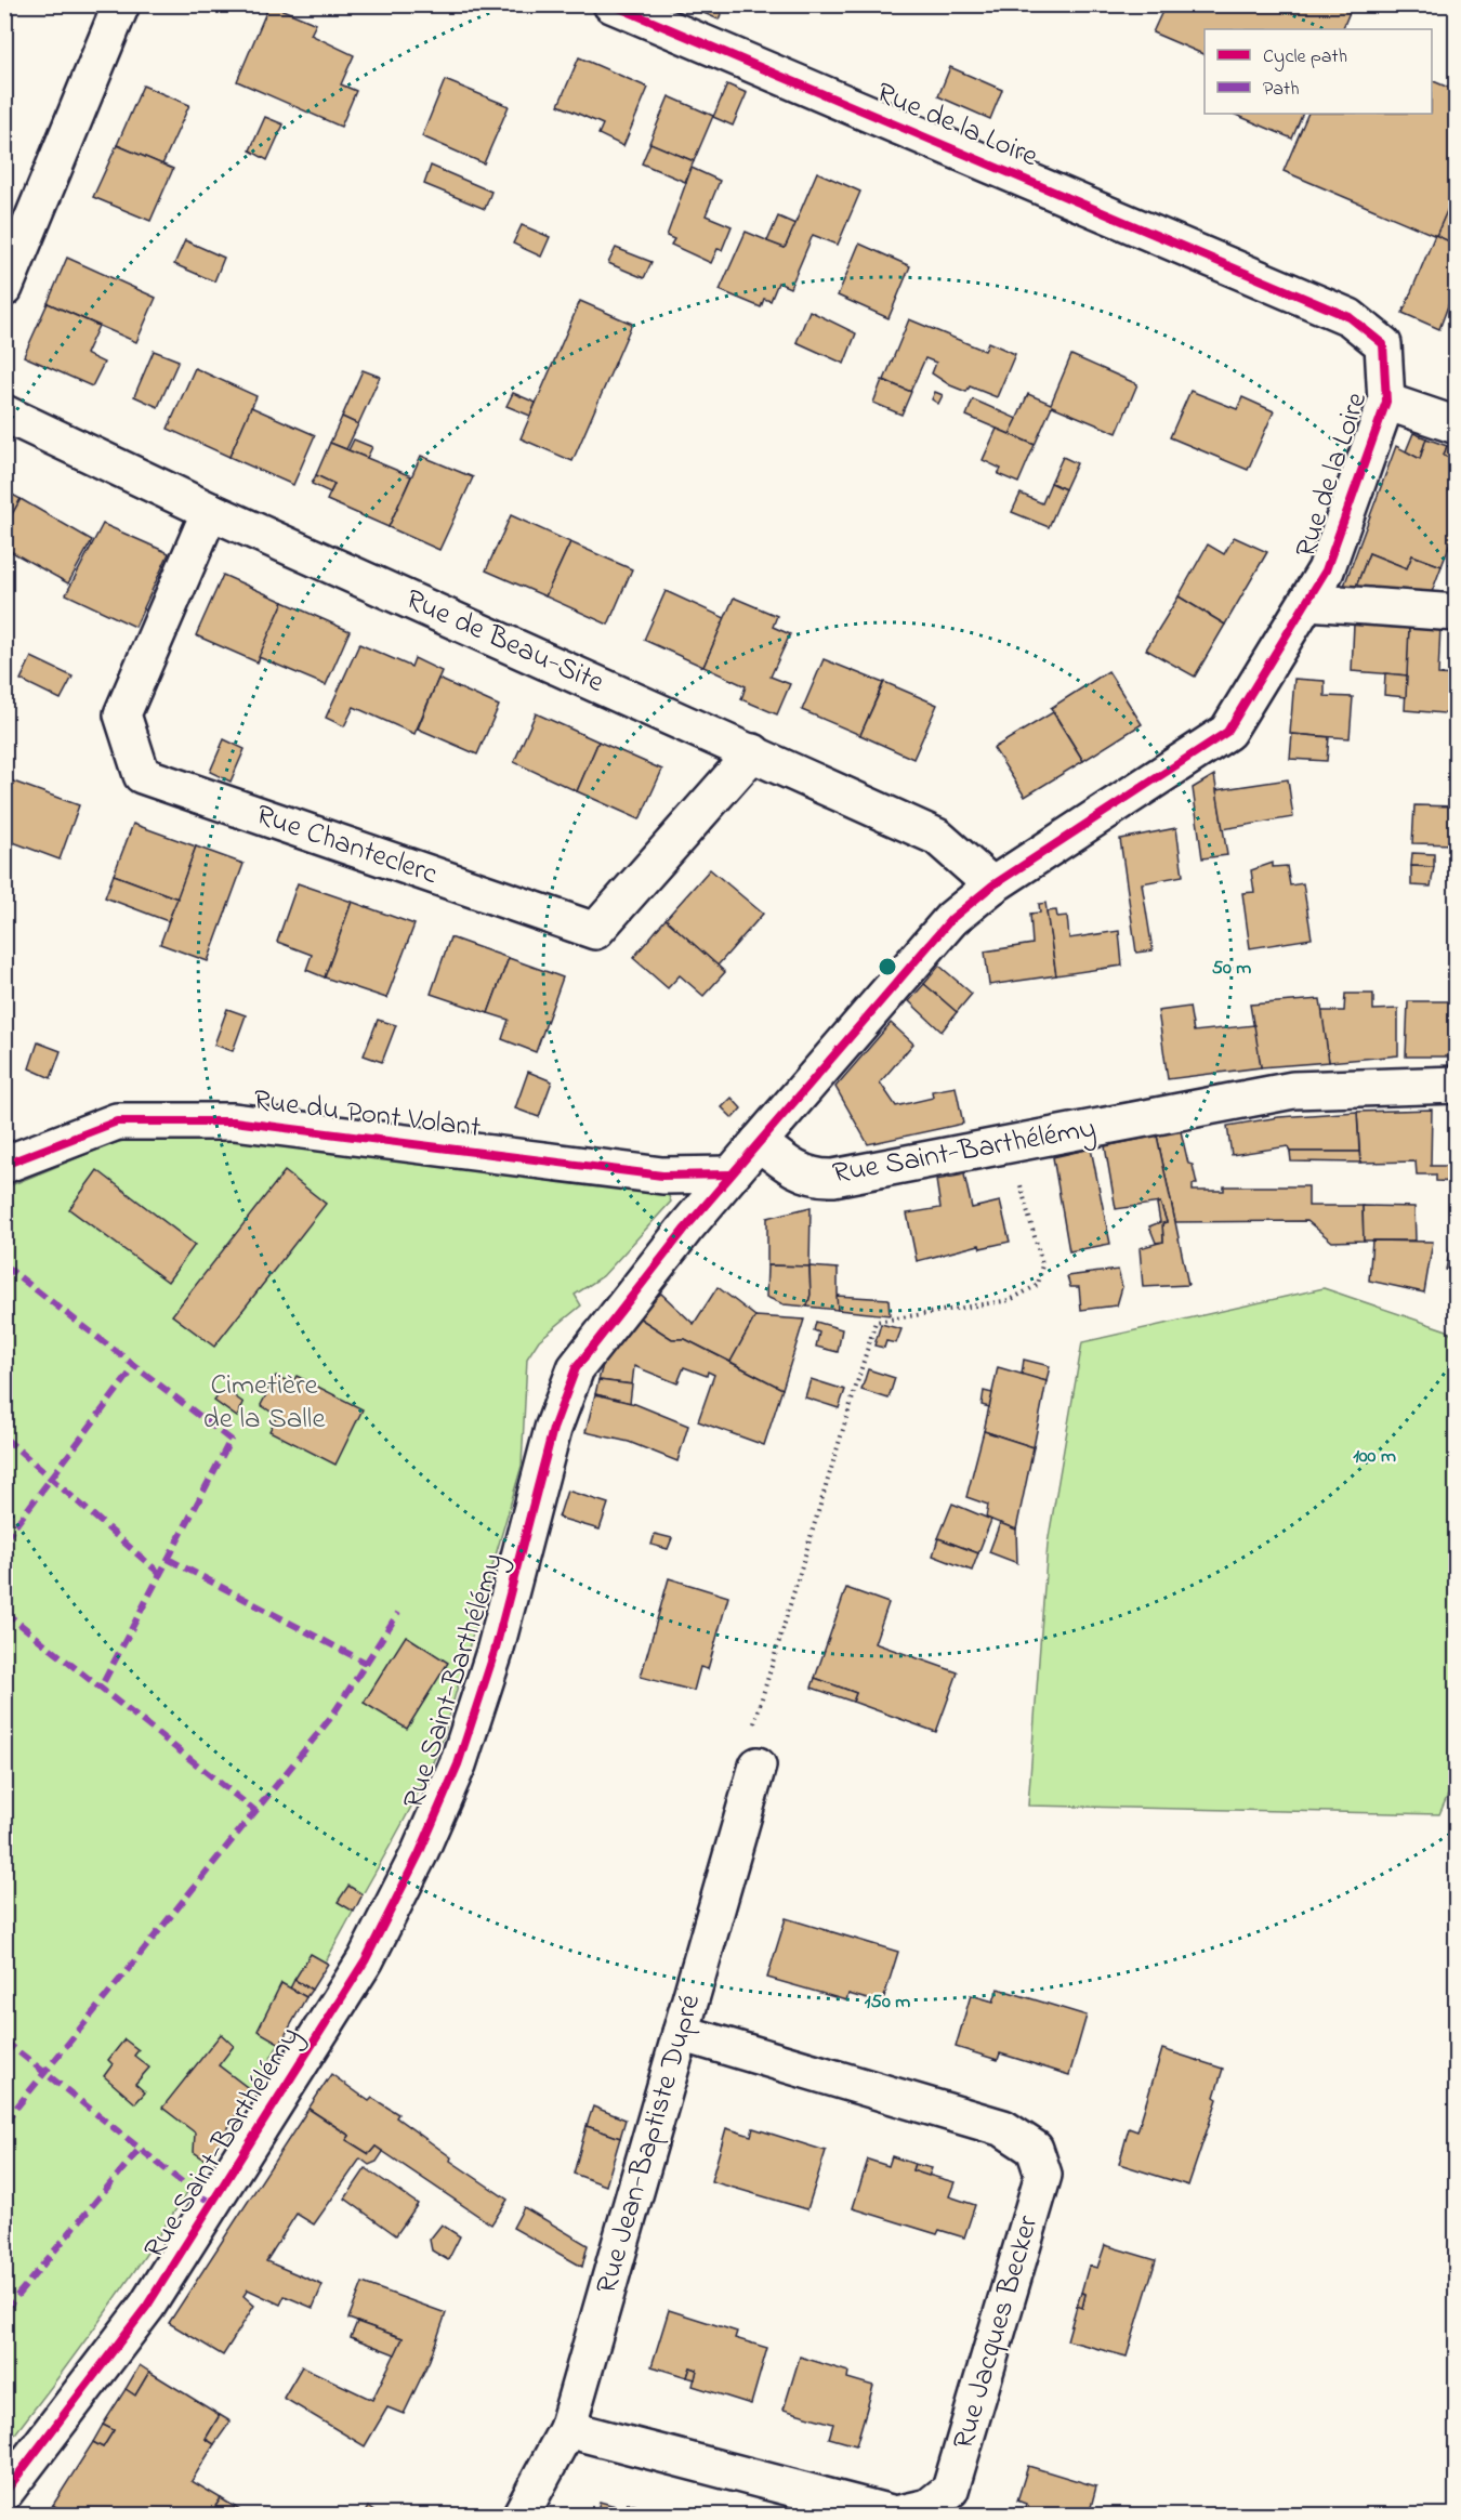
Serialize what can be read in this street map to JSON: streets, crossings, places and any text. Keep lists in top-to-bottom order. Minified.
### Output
{"streets":{"street":["Rue de la Loire","Rue de Beau-Site","Rue Chanteclerc","Rue du Pont Volant","Rue Saint-Barthélémy","Rue Jean-Baptiste Dupré","Rue Jacques Becker"]},"crossings":[["Rue de la Loire","Rue de Beau-Site"],["Rue de la Loire","Rue Saint-Barthélémy"],["Rue de Beau-Site","Rue Chanteclerc"],["Rue du Pont Volant","Rue Saint-Barthélémy"],["Rue Jean-Baptiste Dupré","Rue Jacques Becker"]],"parks":["Cimetière de la Salle"],"legend":["Cycle path","Path"],"rings":["50 m","100 m","150 m"]}
